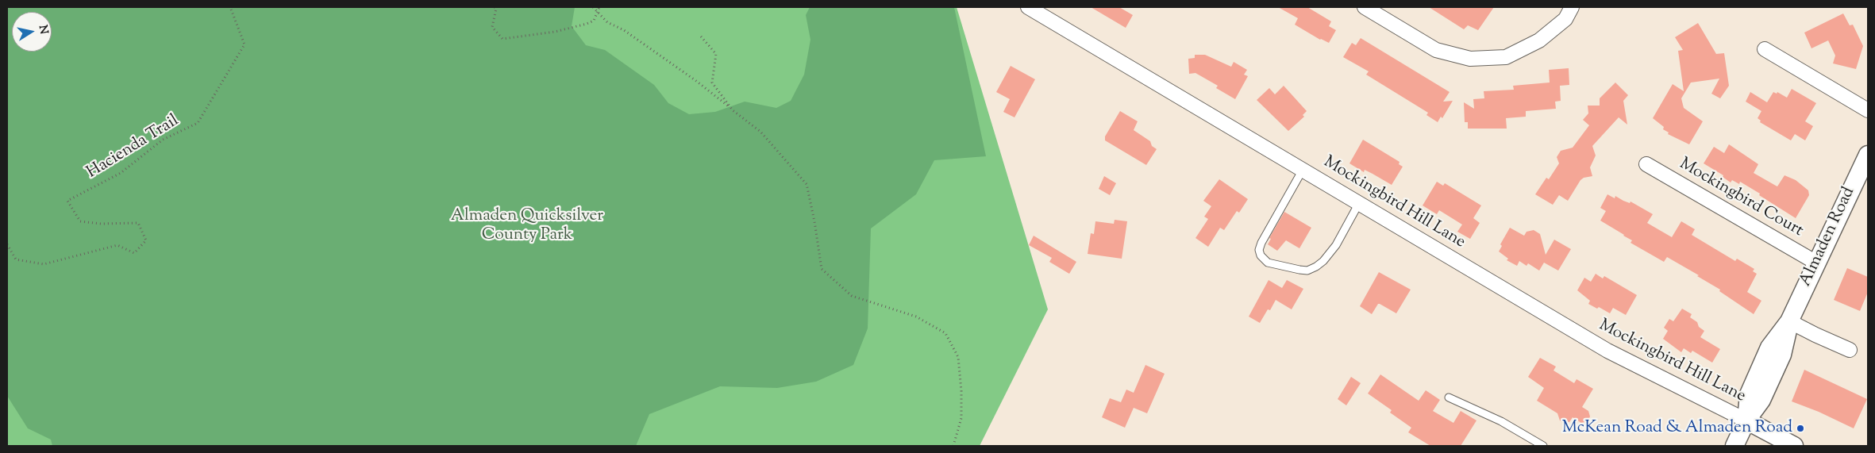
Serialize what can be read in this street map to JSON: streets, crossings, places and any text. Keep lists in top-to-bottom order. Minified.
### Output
{"streets":{"street":["Mockingbird Court","Mockingbird Hill Lane","Almaden Road"],"path":["Hacienda Trail"]},"crossings":[["Mockingbird Court","Almaden Road"],["Mockingbird Hill Lane","Almaden Road"]],"parks":["Almaden Quicksilver County Park"],"places":["McKean Road & Almaden Road"],"north":"right"}
